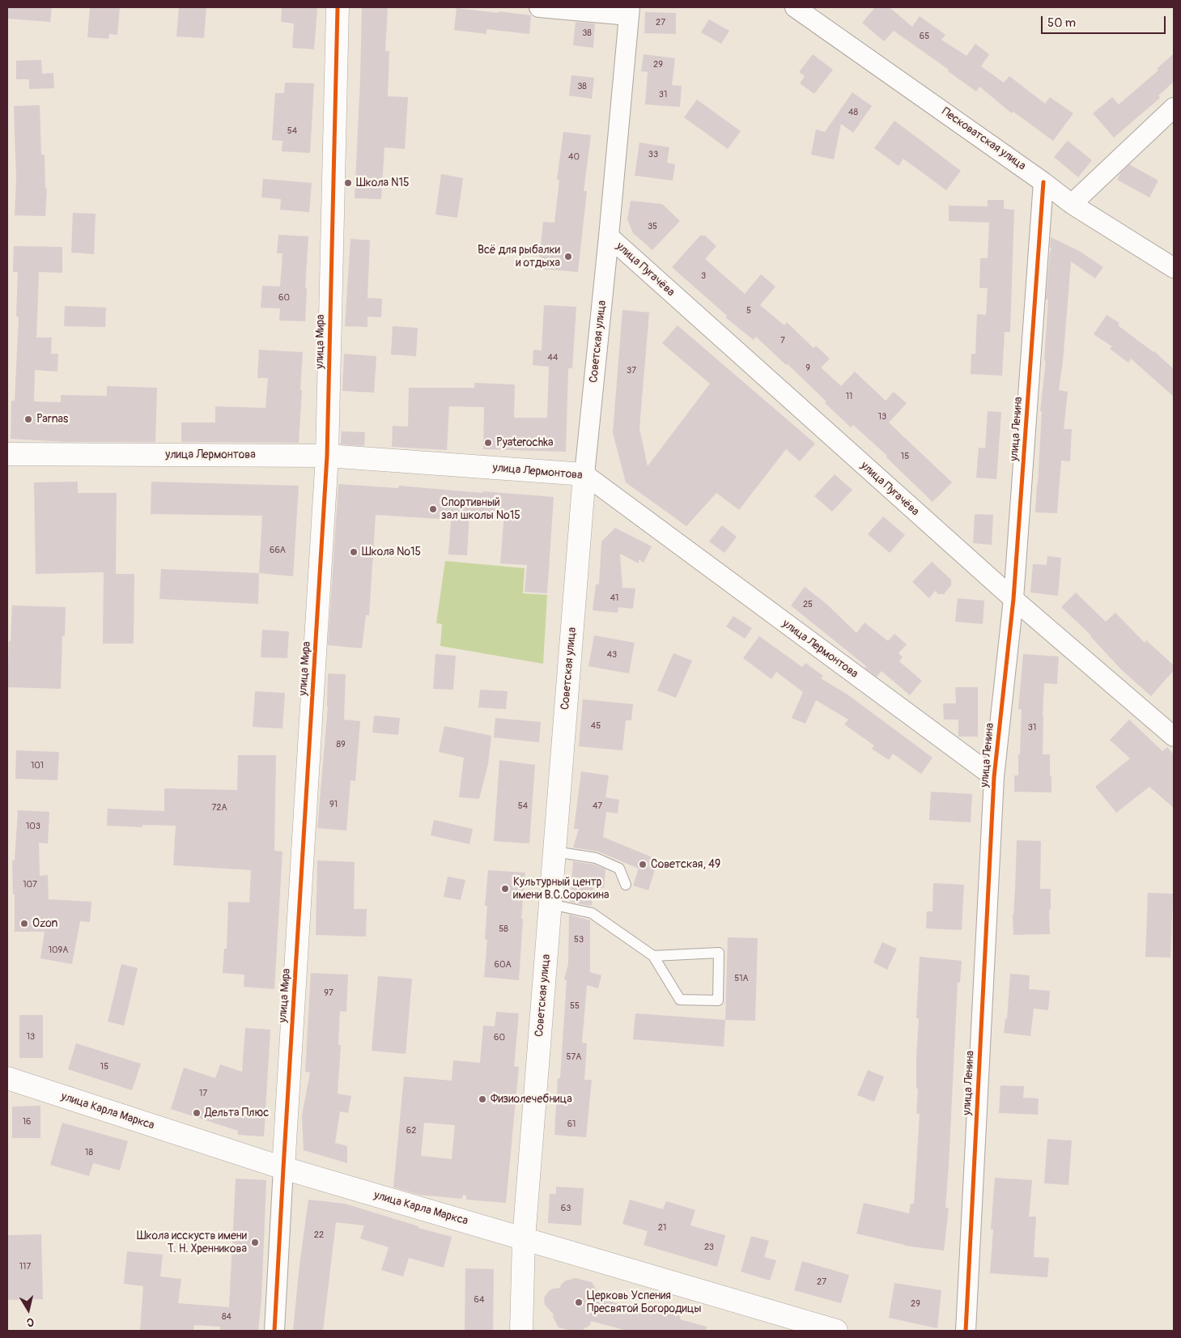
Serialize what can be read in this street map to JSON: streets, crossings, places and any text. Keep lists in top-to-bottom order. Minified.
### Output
{"streets":{"main road":["улица Мира","Советская улица","улица Лермонтова","улица Карла Маркса"],"street":["Песковатская улица","улица Пугачёва","улица Ленина"]},"crossings":[["Песковатская улица","улица Ленина"],["улица Пугачёва","Советская улица"],["улица Пугачёва","улица Ленина"],["улица Мира","улица Лермонтова"],["улица Мира","улица Карла Маркса"],["Советская улица","улица Лермонтова"],["Советская улица","улица Карла Маркса"],["улица Ленина","улица Лермонтова"]],"places":["Школа N15","Всё для рыбалки и отдыха","Parnas","Pyaterochka","Спортивный зал школы №15","Школа №15","Советская, 49","Культурный центр имени В.С.Сорокина","Ozon","Физиолечебница","Дельта Плюс","Школа исскуств имени Т. Н. Хренникова","Церковь Успения Пресвятой Богородицы"],"house_numbers":["27","38","65","29","38","31","48","54","33","40","35","3","60","5","7","44","9","37","11","13","15","66А","41","25","43","45","31","89","101","91","54","47","72А","103","107","58","53","109А","60А","51А","97","55","13","60","57А","15","17","16","61","62","18","63","21","22","23","117","27","64","29","84"],"scale_bar":"50 m","north":"bottom"}
